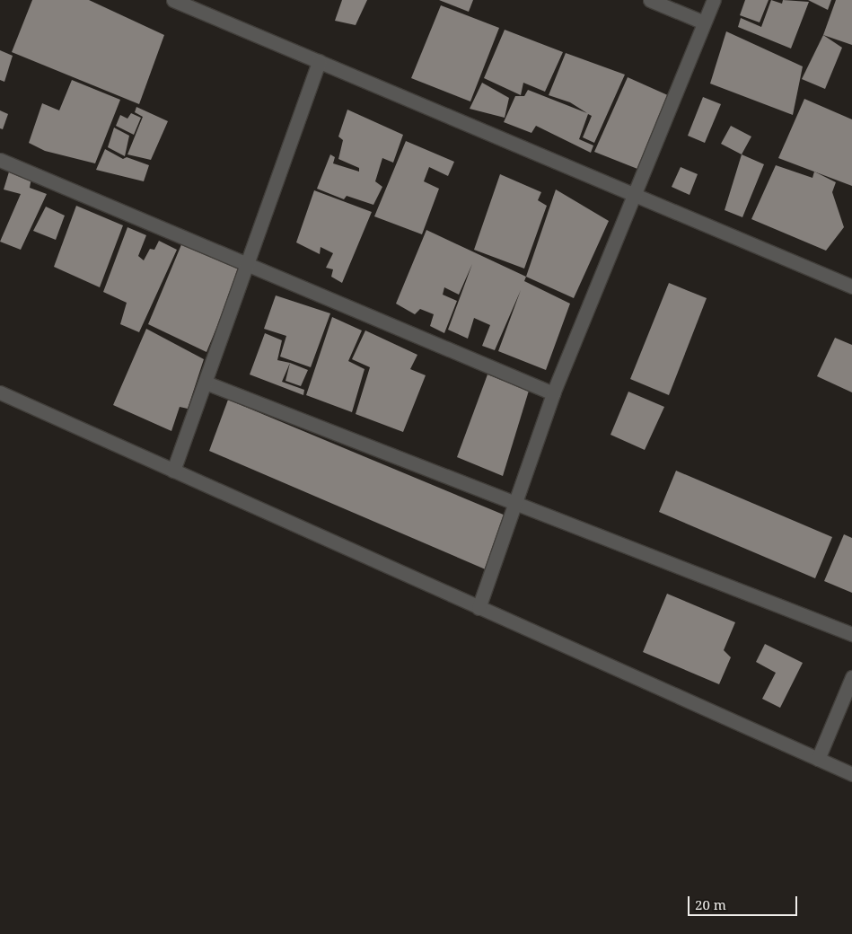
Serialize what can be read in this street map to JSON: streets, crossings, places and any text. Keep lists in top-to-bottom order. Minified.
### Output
{"scale_bar":"20 m"}
